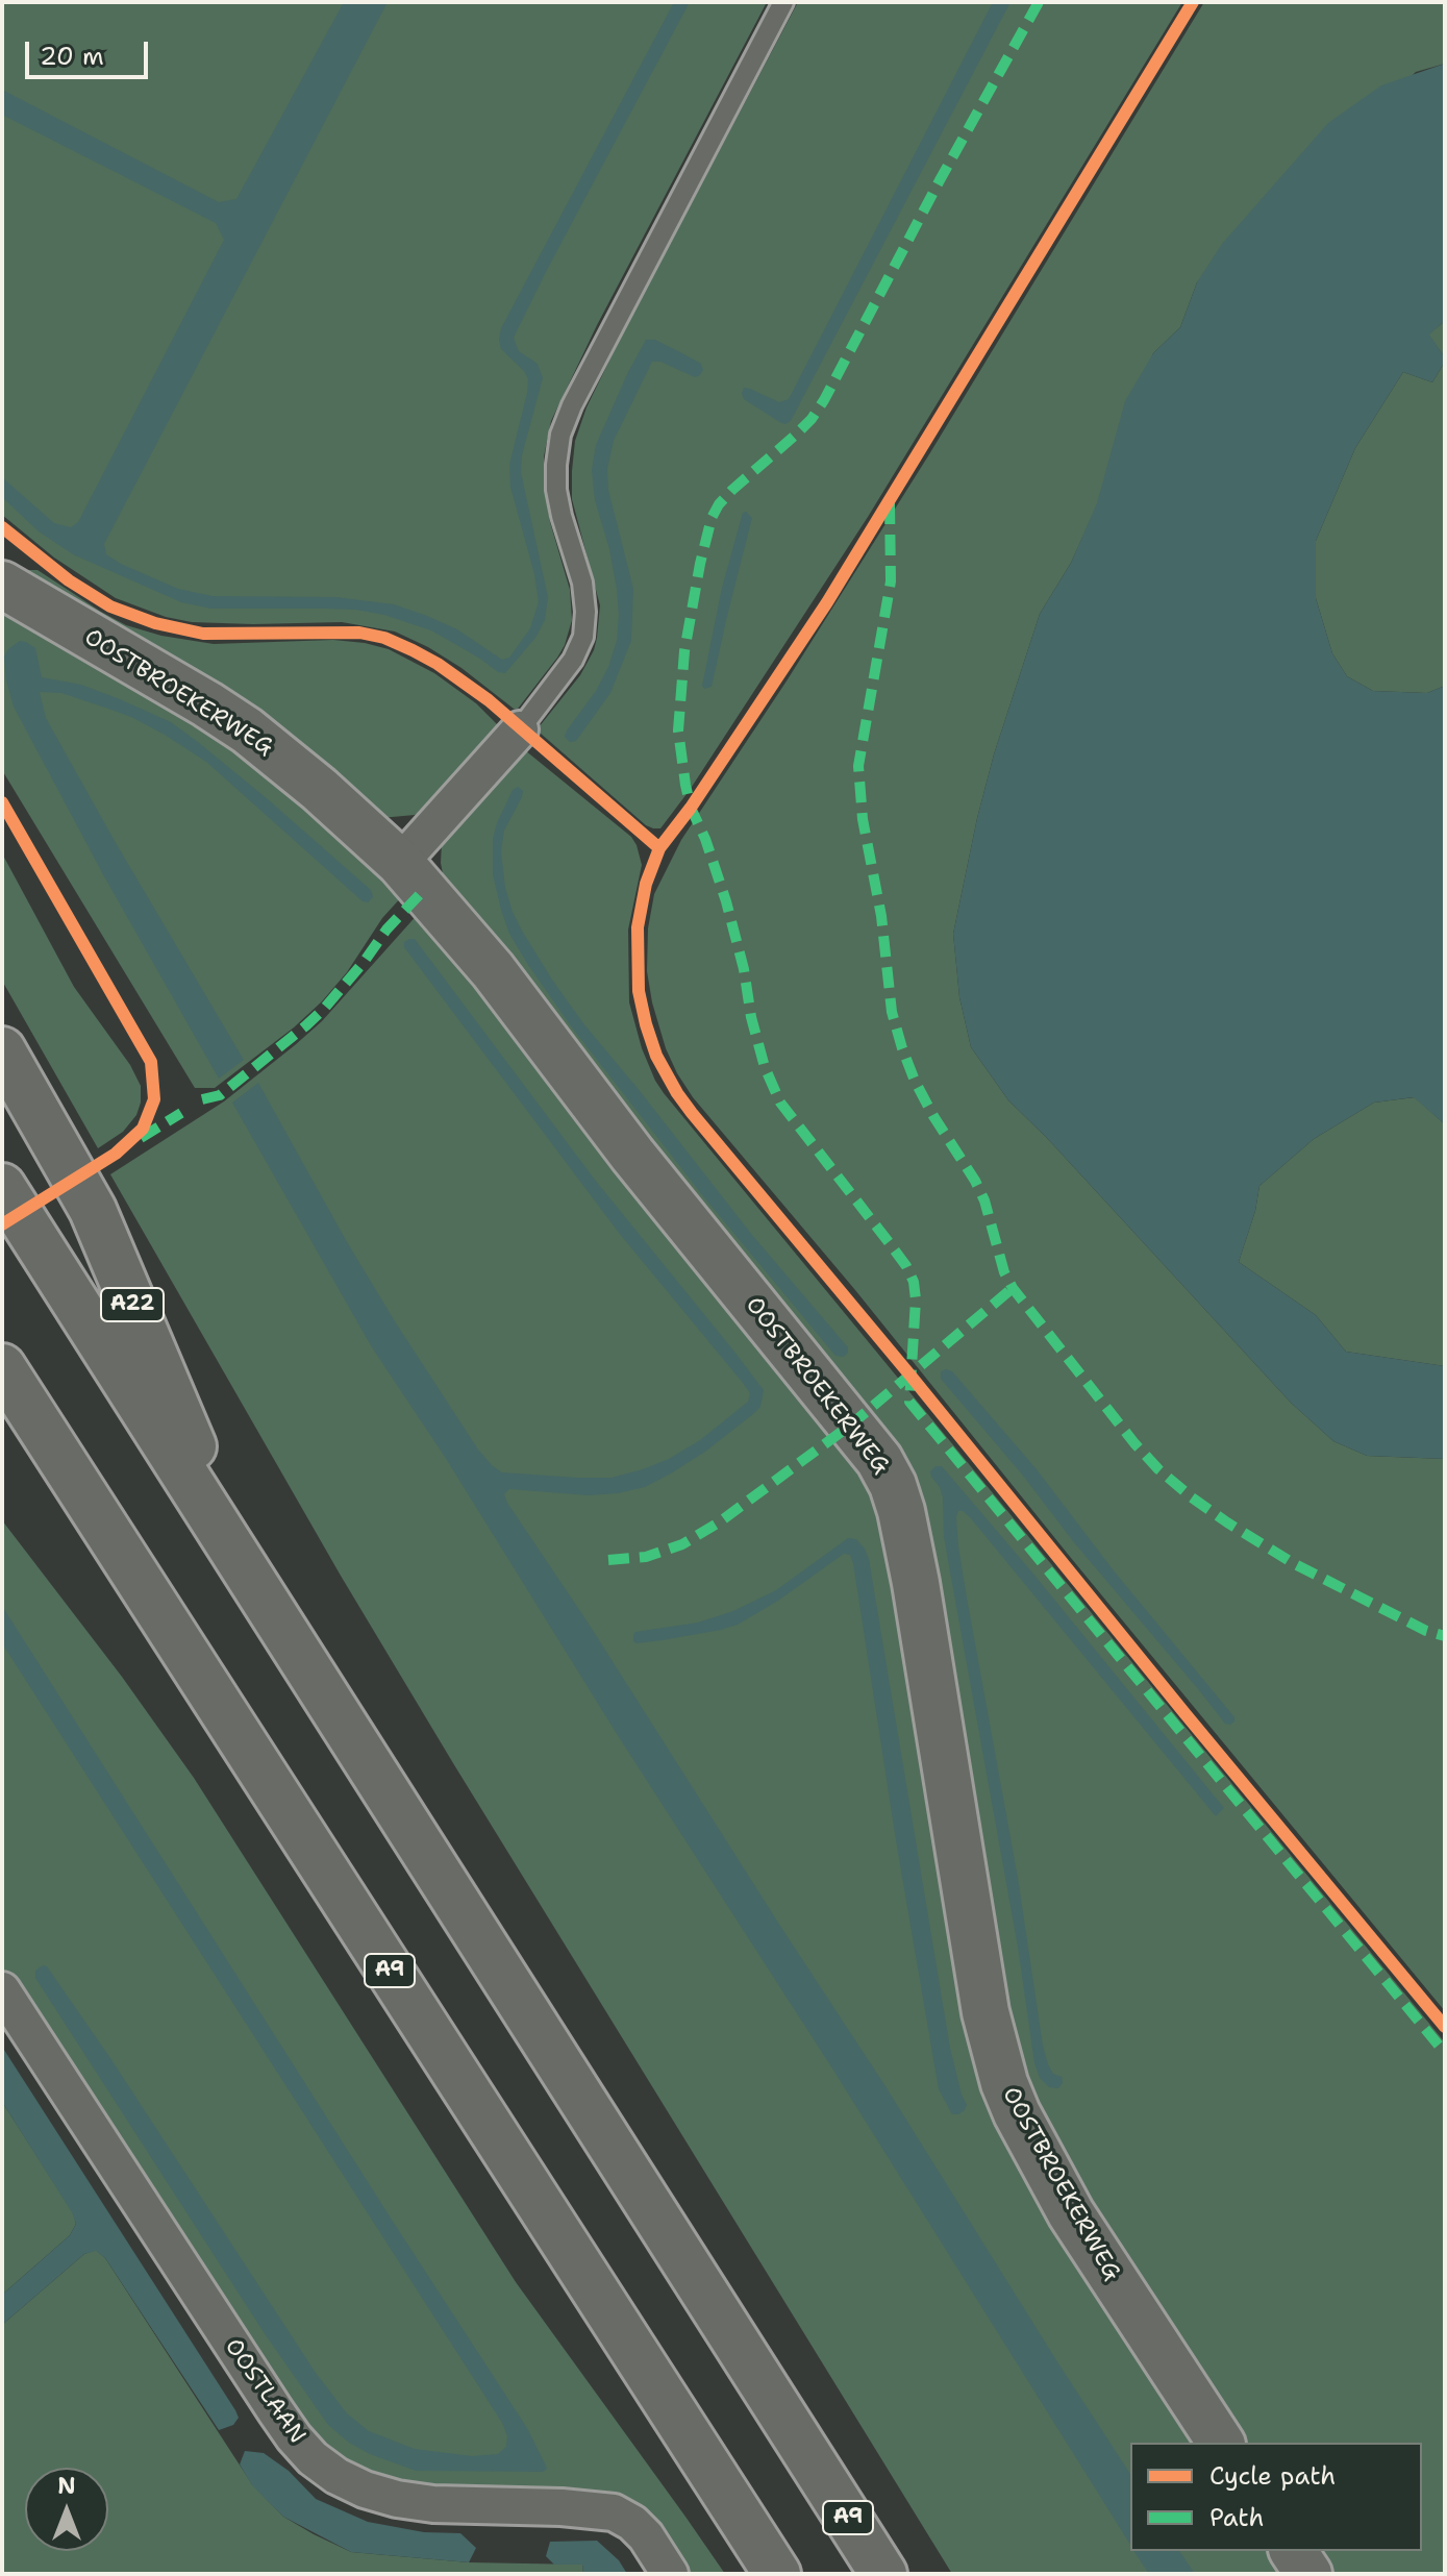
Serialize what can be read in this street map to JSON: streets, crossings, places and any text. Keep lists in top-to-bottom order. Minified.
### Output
{"streets":{"main road":["OOSTBROEKERWEG","A22","A9"],"street":["OOSTLAAN"]},"crossings":[["A22","A9"]],"legend":["Cycle path","Path"],"scale_bar":"20 m","north":"top"}
